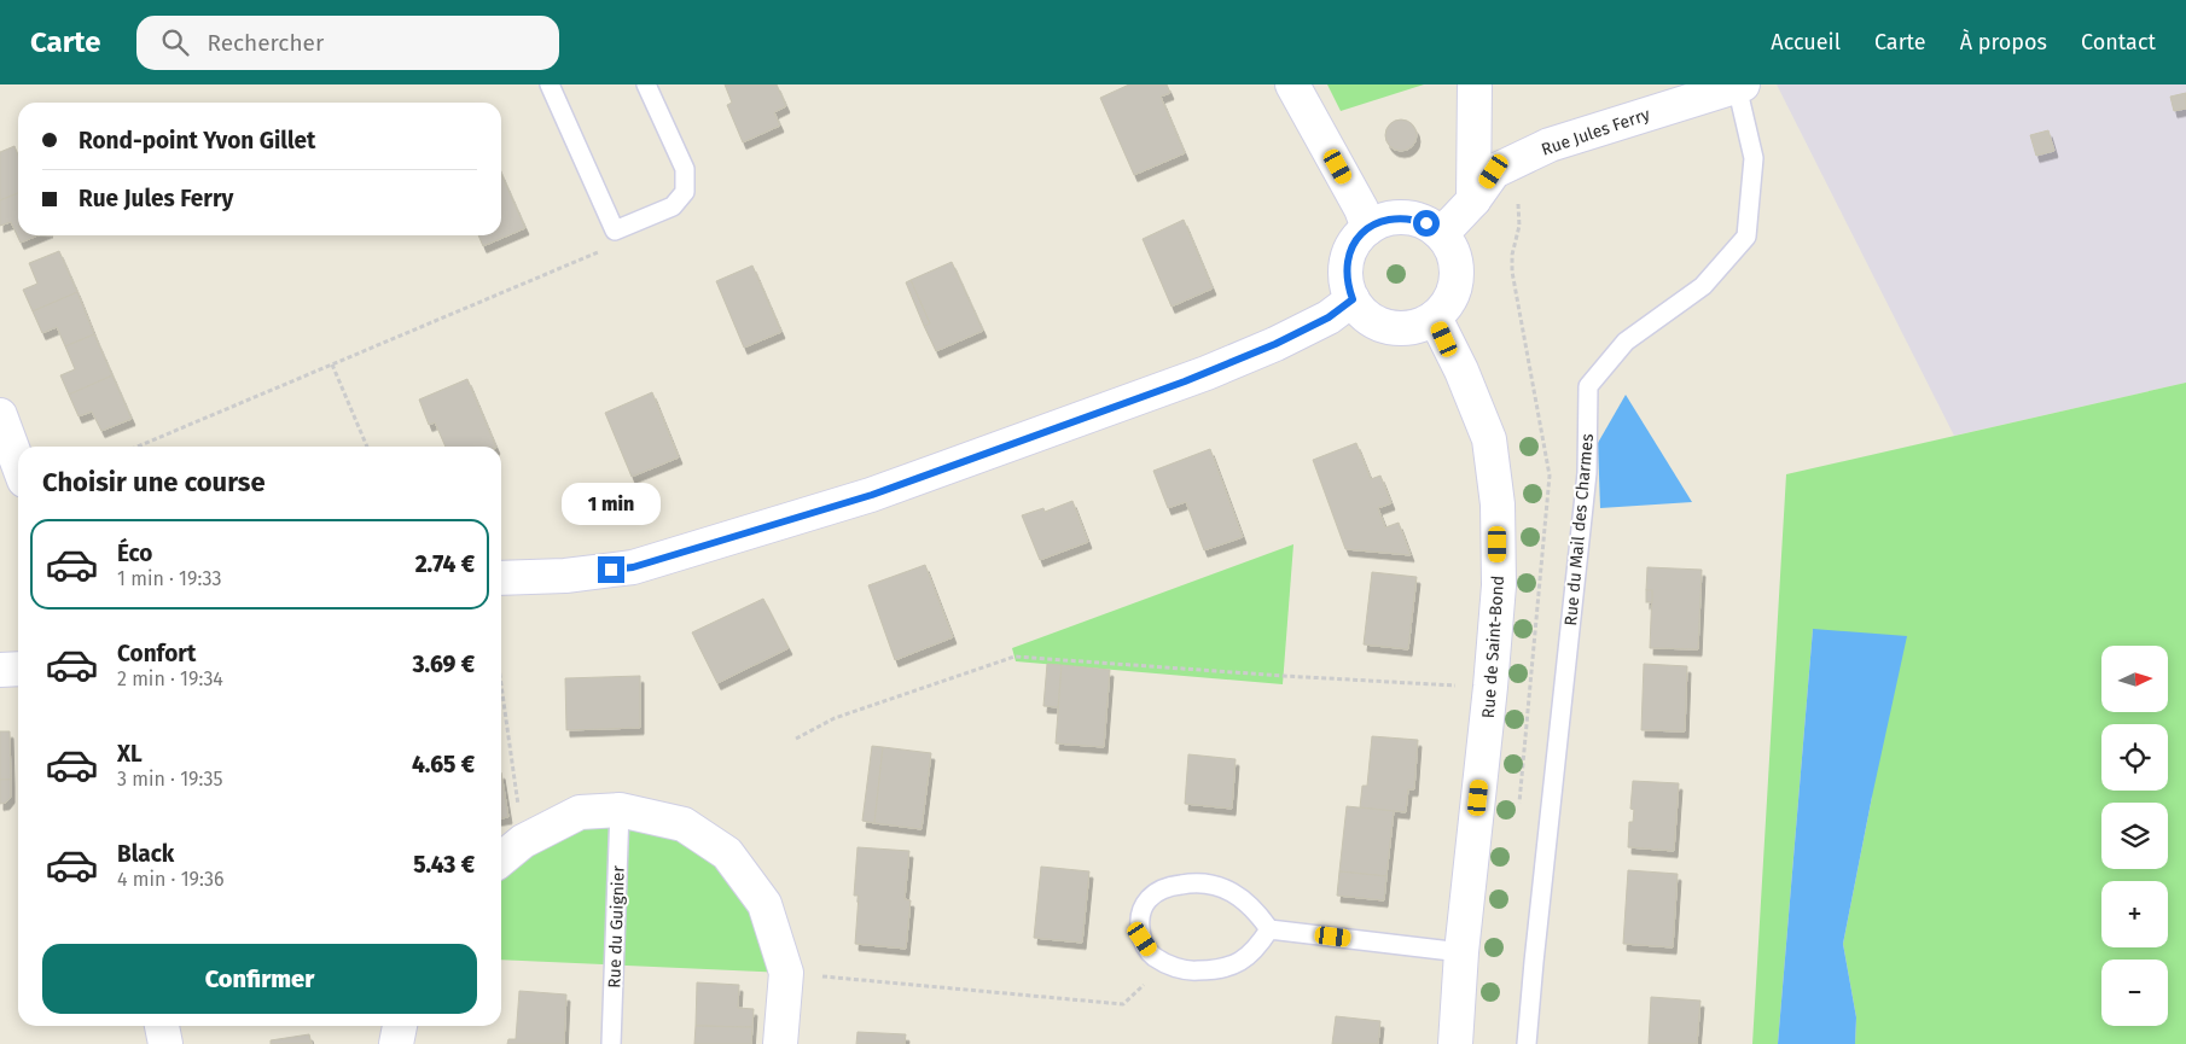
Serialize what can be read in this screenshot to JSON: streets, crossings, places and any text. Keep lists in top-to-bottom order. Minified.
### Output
{"streets":{"street":["Rue Jules Ferry","Rue de Saint-Bond"],"lane":["Rue du Mail des Charmes","Rue du Guignier"]},"crossings":[["Rue Jules Ferry","Rue du Mail des Charmes"],["Rue Jules Ferry","Rue de Saint-Bond"]],"north":"right","page":{"header":"Carte","search":"Rechercher","nav":["Accueil","Carte","À propos","Contact"],"banner":["Rond-point Yvon Gillet","Rue Jules Ferry"],"heading":"Choisir une course","bubble":"1 min","list":[{"name":"Éco","note":"1 min · 19:33","value":"2.74 €"},{"name":"Confort","note":"2 min · 19:34","value":"3.69 €"},{"name":"XL","note":"3 min · 19:35","value":"4.65 €"},{"name":"Black","note":"4 min · 19:36","value":"5.43 €"}],"map_buttons":["+","−"],"buttons":"Confirmer"}}
